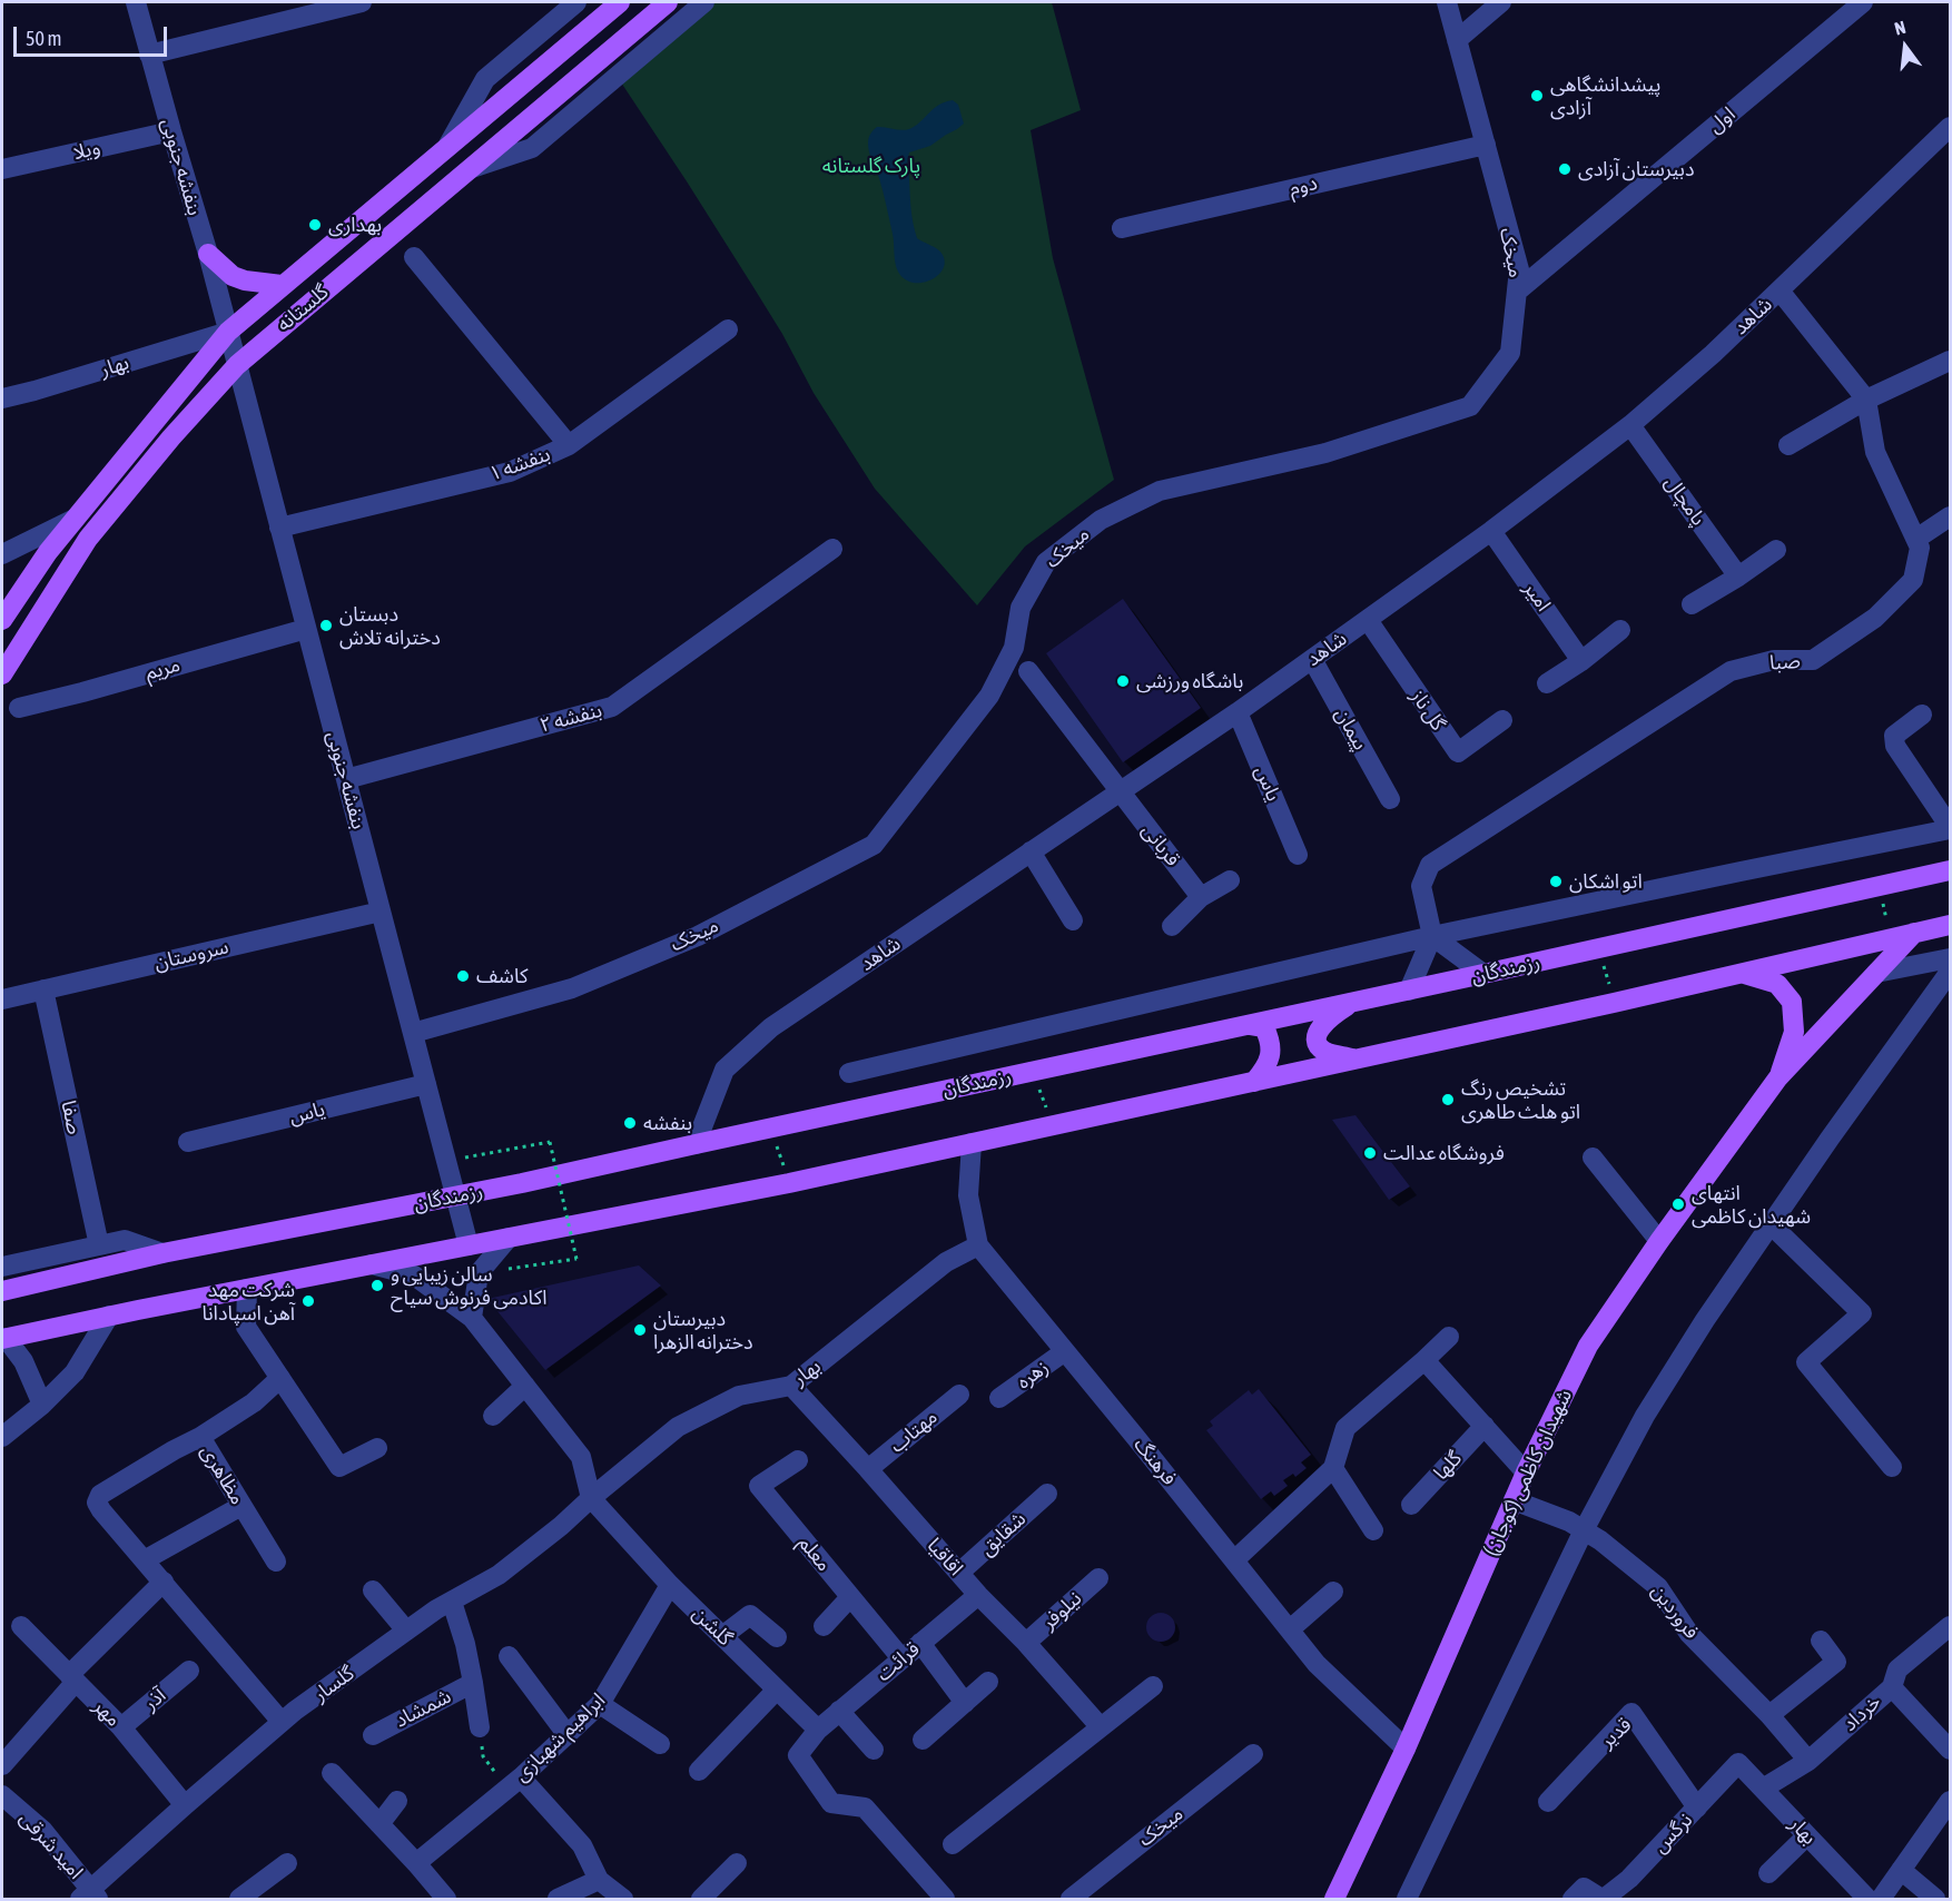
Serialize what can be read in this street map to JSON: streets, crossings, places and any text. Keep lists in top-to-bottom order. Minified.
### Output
{"streets":{"main road":["گلستانه","رزمندگان","شهیدان کاظمی (کوجان)"],"street":["اول","ویلا","بنفشه جنوبی","دوم","میخک","شاهد","بهار","بنفشه ۱","پامچال","امیر","صبا","مریم","گل ناز","بنفشه ۲","پیمان","یاس","قربانی","سروستان","صفا","زهره","مهتاب","فرهنگ","گلها","مظاهری","شقایق","معلم","اقاقیا","نیلوفر","فروردین","گلشن","قرائت","گلسار","آذر","شمشاد","مهر","خرداد","قدیر","ابراهیم شهبازی","نرگس","امید شرقی"]},"crossings":[["اول","میخک"],["ویلا","بنفشه جنوبی"],["بنفشه جنوبی","میخک"],["بنفشه جنوبی","گلستانه"],["بنفشه جنوبی","بهار"],["بنفشه جنوبی","بنفشه ۱"],["بنفشه جنوبی","مریم"],["بنفشه جنوبی","بنفشه ۲"],["بنفشه جنوبی","یاس"],["بنفشه جنوبی","سروستان"],["بنفشه جنوبی","رزمندگان"],["دوم","میخک"],["گلستانه","بهار"],["شاهد","پامچال"],["شاهد","امیر"],["شاهد","صبا"],["شاهد","گل ناز"],["شاهد","پیمان"],["شاهد","یاس"],["شاهد","قربانی"],["شاهد","رزمندگان"],["بهار","فرهنگ"],["بهار","اقاقیا"],["بهار","گلشن"],["بهار","گلسار"],["بهار","خرداد"],["بهار","نرگس"],["سروستان","صفا"],["زهره","فرهنگ"],["مهتاب","اقاقیا"],["فرهنگ","شهیدان کاظمی (کوجان)"],["شهیدان کاظمی (کوجان)","فروردین"],["شقایق","اقاقیا"],["معلم","قرائت"],["اقاقیا","نیلوفر"],["اقاقیا","قرائت"],["فروردین","خرداد"],["گلشن","قرائت"],["گلشن","گلسار"],["گلشن","ابراهیم شهبازی"],["گلسار","شمشاد"],["گلسار","مهر"],["گلسار","امید شرقی"],["آذر","مهر"],["قدیر","نرگس"]],"parks":["پارک گلستانه"],"places":["پیشدانشگاهی آزادی","دبیرستان آزادی","بهداری","دبستان دخترانه تلاش","باشگاه ورزشی","اتو اشکان","کاشف","تشخیص رنگ اتو هلث طاهری","بنفشه","فروشگاه عدالت","انتهای شهیدان کاظمی","سالن زیبایی و اکادمی فرنوش سیاح","شرکت مهد آهن اسپادانا","دبيرستان دخترانه الزهرا"],"scale_bar":"50 m","north":"top"}
